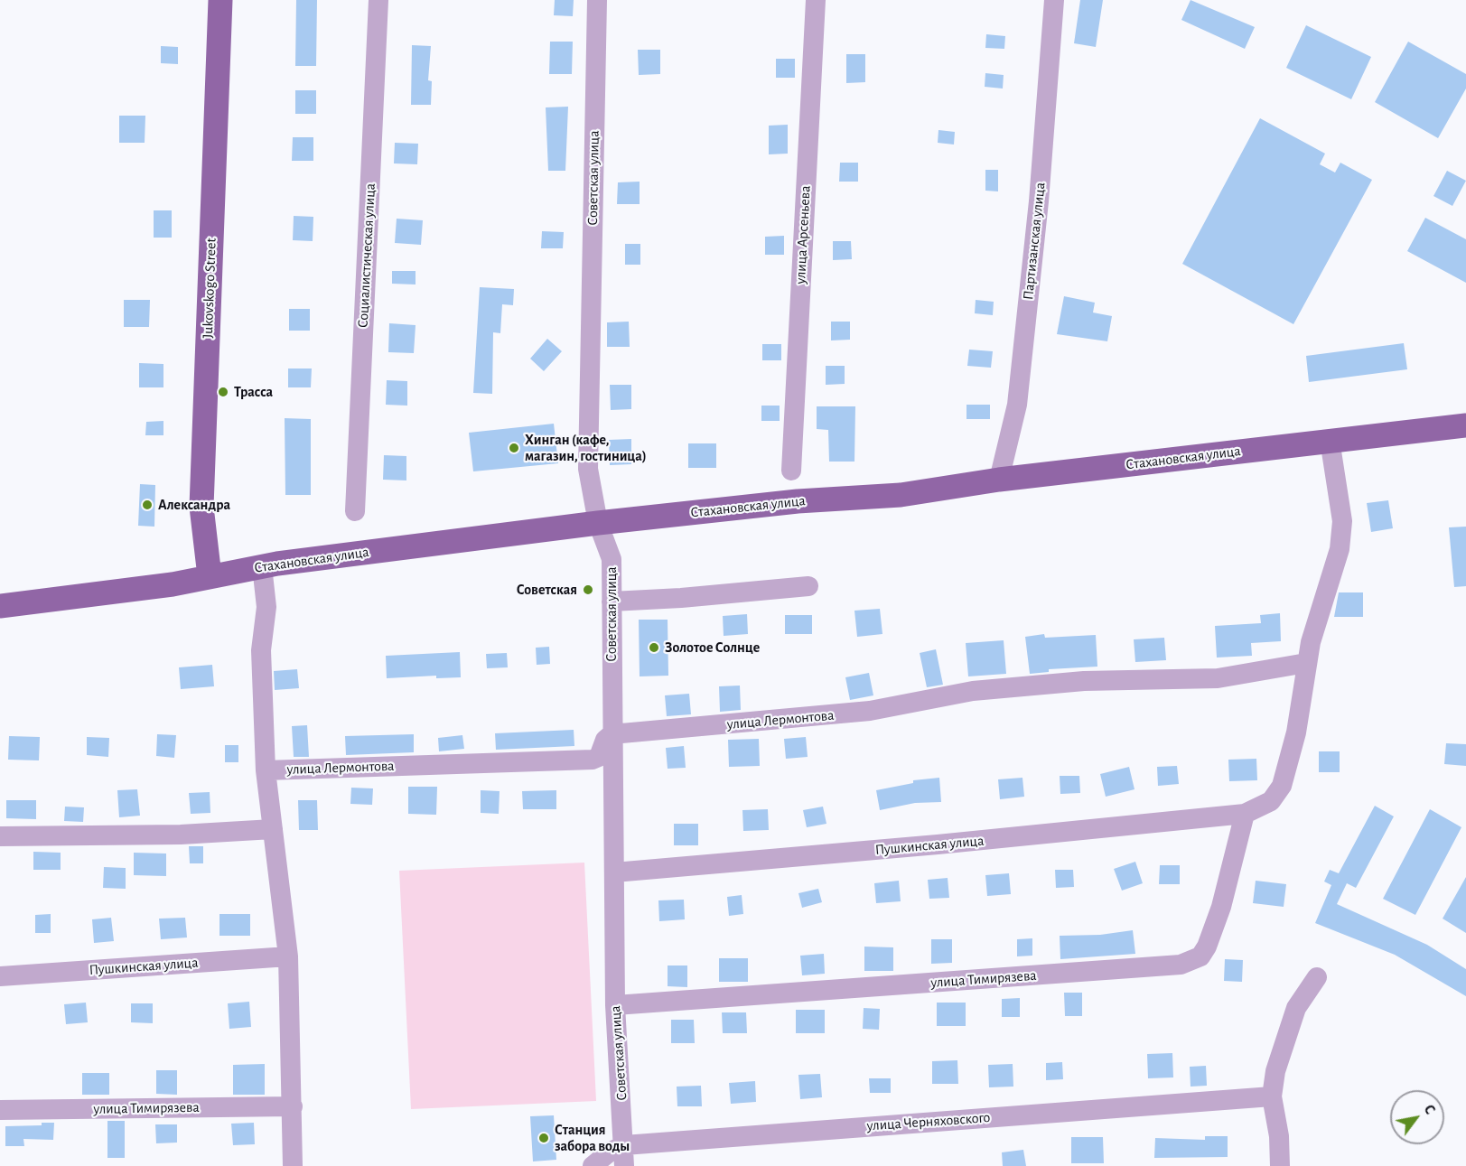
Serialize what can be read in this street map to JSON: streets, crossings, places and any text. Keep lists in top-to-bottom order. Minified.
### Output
{"streets":{"main road":["Jukovskogo Street","Стахановская улица"],"street":["Советская улица","улица Арсеньева","Партизанская улица","Социалистическая улица","улица Лермонтова","Пушкинская улица","улица Тимирязева","улица Черняховского"]},"crossings":[["Советская улица","Стахановская улица"],["Советская улица","улица Лермонтова"],["Советская улица","Пушкинская улица"],["Советская улица","улица Тимирязева"],["Советская улица","улица Черняховского"],["Партизанская улица","Стахановская улица"],["Jukovskogo Street","Стахановская улица"],["Стахановская улица","улица Лермонтова"],["улица Лермонтова","Пушкинская улица"],["улица Лермонтова","улица Тимирязева"],["Пушкинская улица","улица Тимирязева"]],"places":["Трасса","Хинган (кафе, магазин, гостиница)","Александра","Советская","Золотое Солнце","Станция забора воды"],"north":"top right"}
